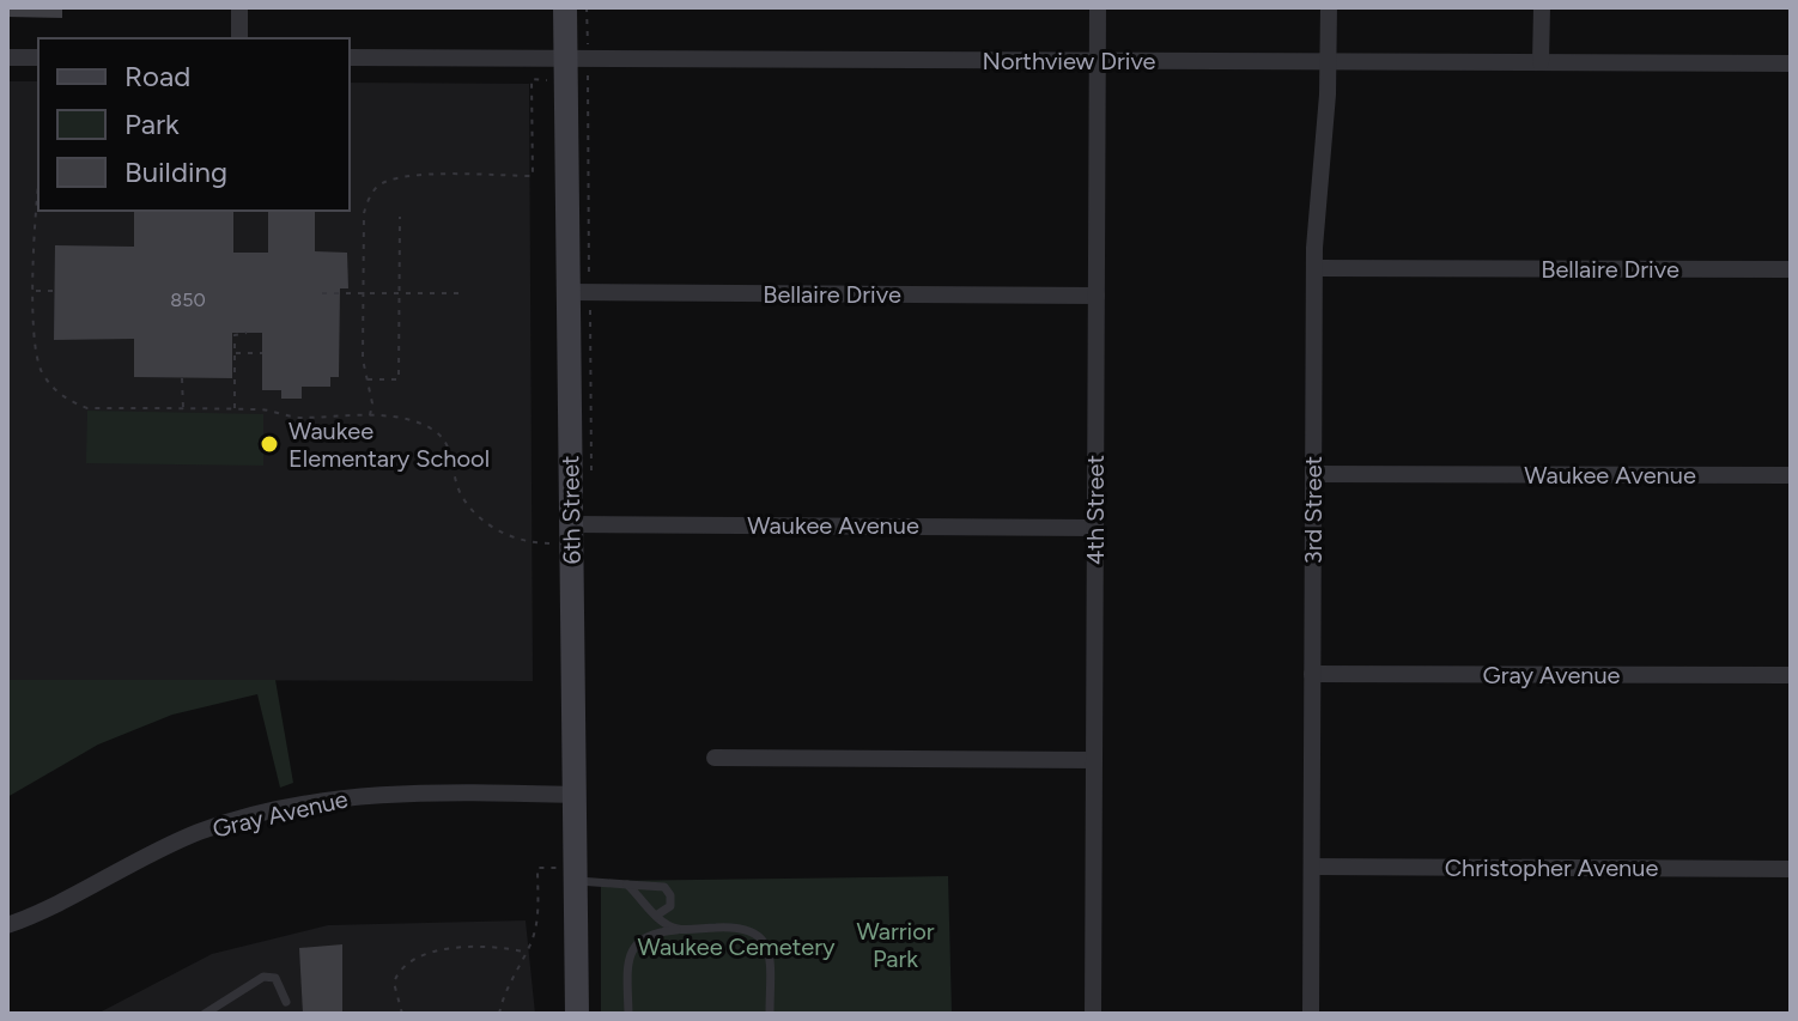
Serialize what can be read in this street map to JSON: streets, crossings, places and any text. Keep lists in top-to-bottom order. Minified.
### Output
{"streets":{"main road":["6th Street"],"street":["Northview Drive","Bellaire Drive","Waukee Avenue","4th Street","3rd Street","Gray Avenue","Christopher Avenue"]},"crossings":[["Northview Drive","6th Street"],["Northview Drive","4th Street"],["Northview Drive","3rd Street"],["Bellaire Drive","6th Street"],["Bellaire Drive","4th Street"],["Bellaire Drive","3rd Street"],["Waukee Avenue","6th Street"],["Waukee Avenue","4th Street"],["Waukee Avenue","3rd Street"],["6th Street","Gray Avenue"],["3rd Street","Gray Avenue"],["3rd Street","Christopher Avenue"]],"parks":["Warrior Park","Waukee Cemetery"],"places":["Waukee Elementary School"],"house_numbers":["850"],"legend":["Road","Park","Building"]}
